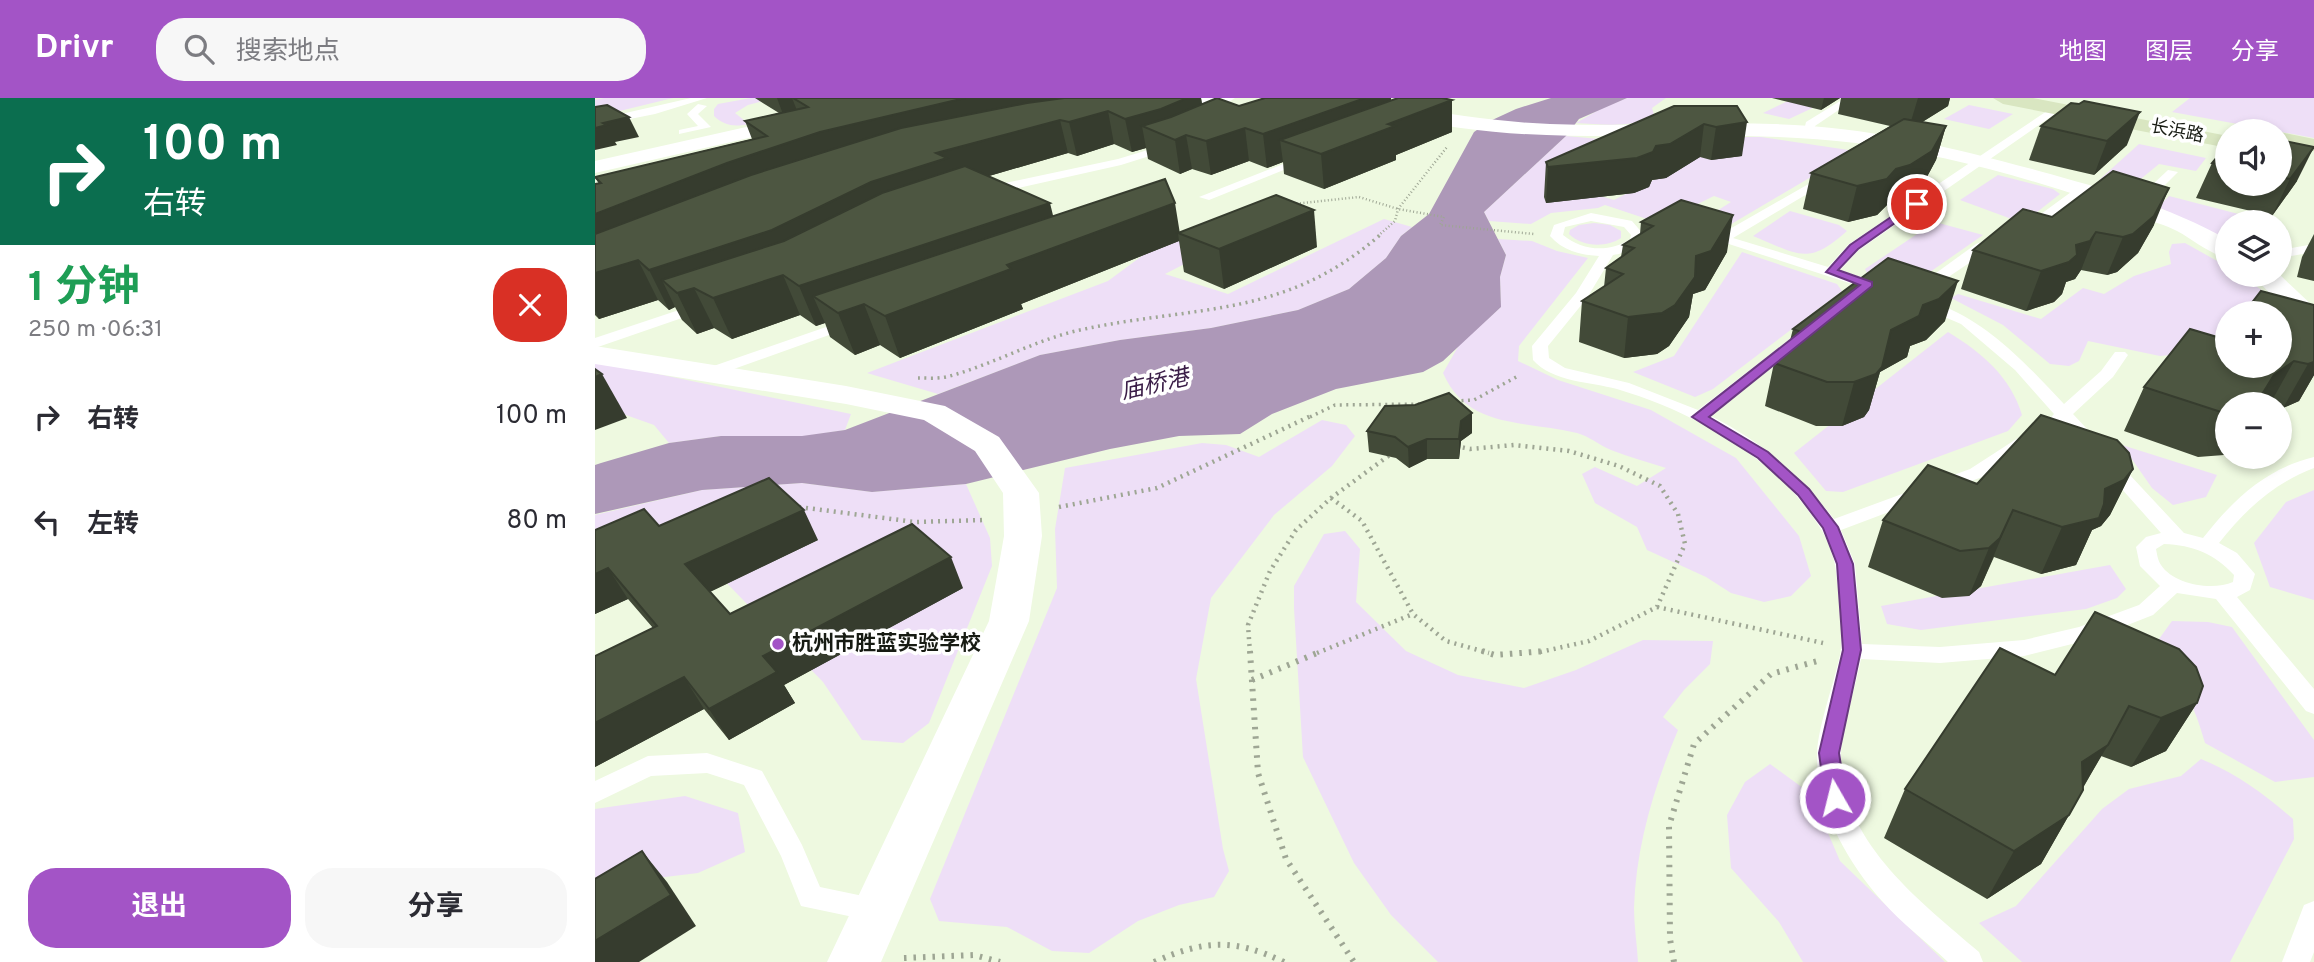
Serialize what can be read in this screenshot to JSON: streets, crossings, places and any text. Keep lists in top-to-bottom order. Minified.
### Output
{"streets":{"main road":["长浜路"]},"water":["庙桥港"],"places":["杭州市胜蓝实验学校"],"page":{"header":"Drivr","search":"搜索地点","nav":["地图","图层","分享"],"turn":["100 m","右转"],"map_buttons":["+","−"],"heading":["1 分钟","250 m · 06:31"],"list":[{"name":"右转","value":"100 m"},{"name":"左转","value":"80 m"}],"buttons":["退出","分享"]}}
